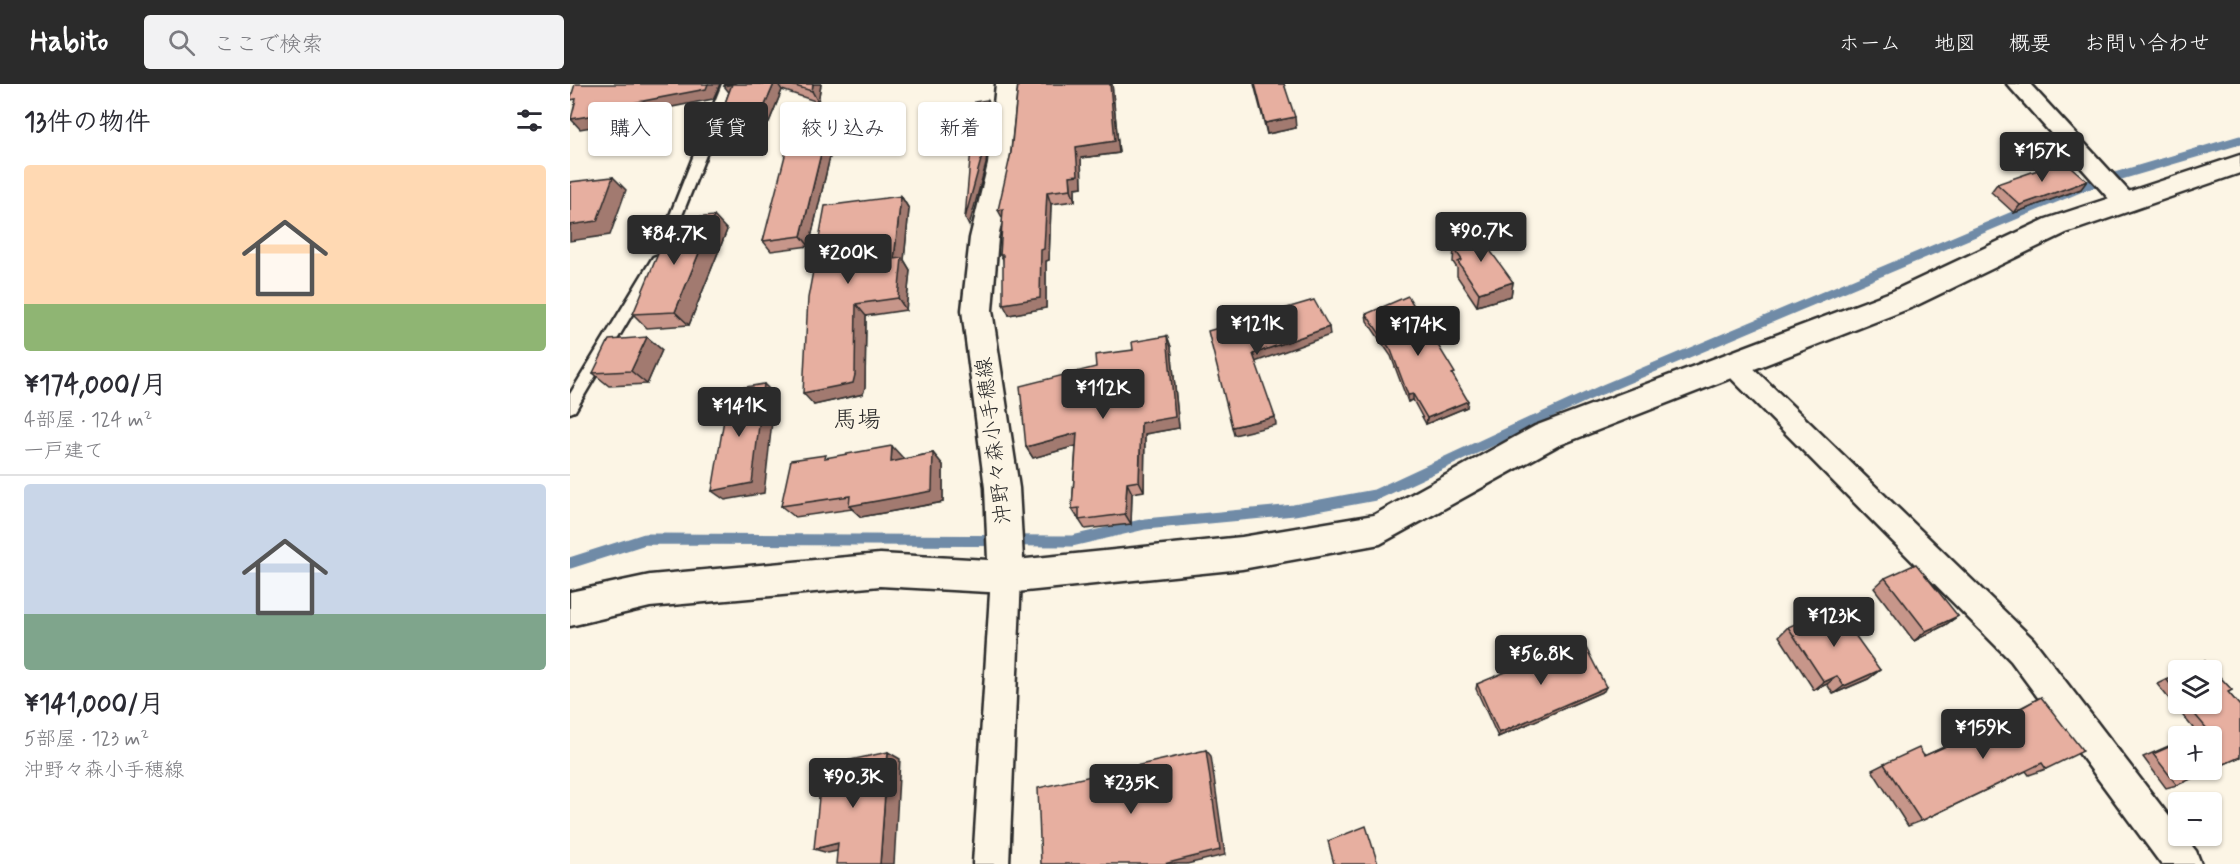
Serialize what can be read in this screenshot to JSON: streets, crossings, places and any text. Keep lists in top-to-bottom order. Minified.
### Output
{"streets":{"street":["沖野々森小手穂線"]},"districts":["馬場"],"page":{"header":"Habito","search":"ここで検索","nav":["ホーム","地図","概要","お問い合わせ"],"heading":"13件の物件","chip":["購入","賃貸","絞り込み","新着"],"price":["¥157K","¥90.7K","¥84.7K","¥200K","¥121K","¥174K","¥112K","¥141K","¥123K","¥56.8K","¥159K","¥90.3K","¥235K"],"list":[{"name":"¥174,000/月","note":"4部屋 · 124 m² · 一戸建て"},{"name":"¥141,000/月","note":"5部屋 · 123 m² · 沖野々森小手穂線"}],"map_buttons":["+","−"]}}
